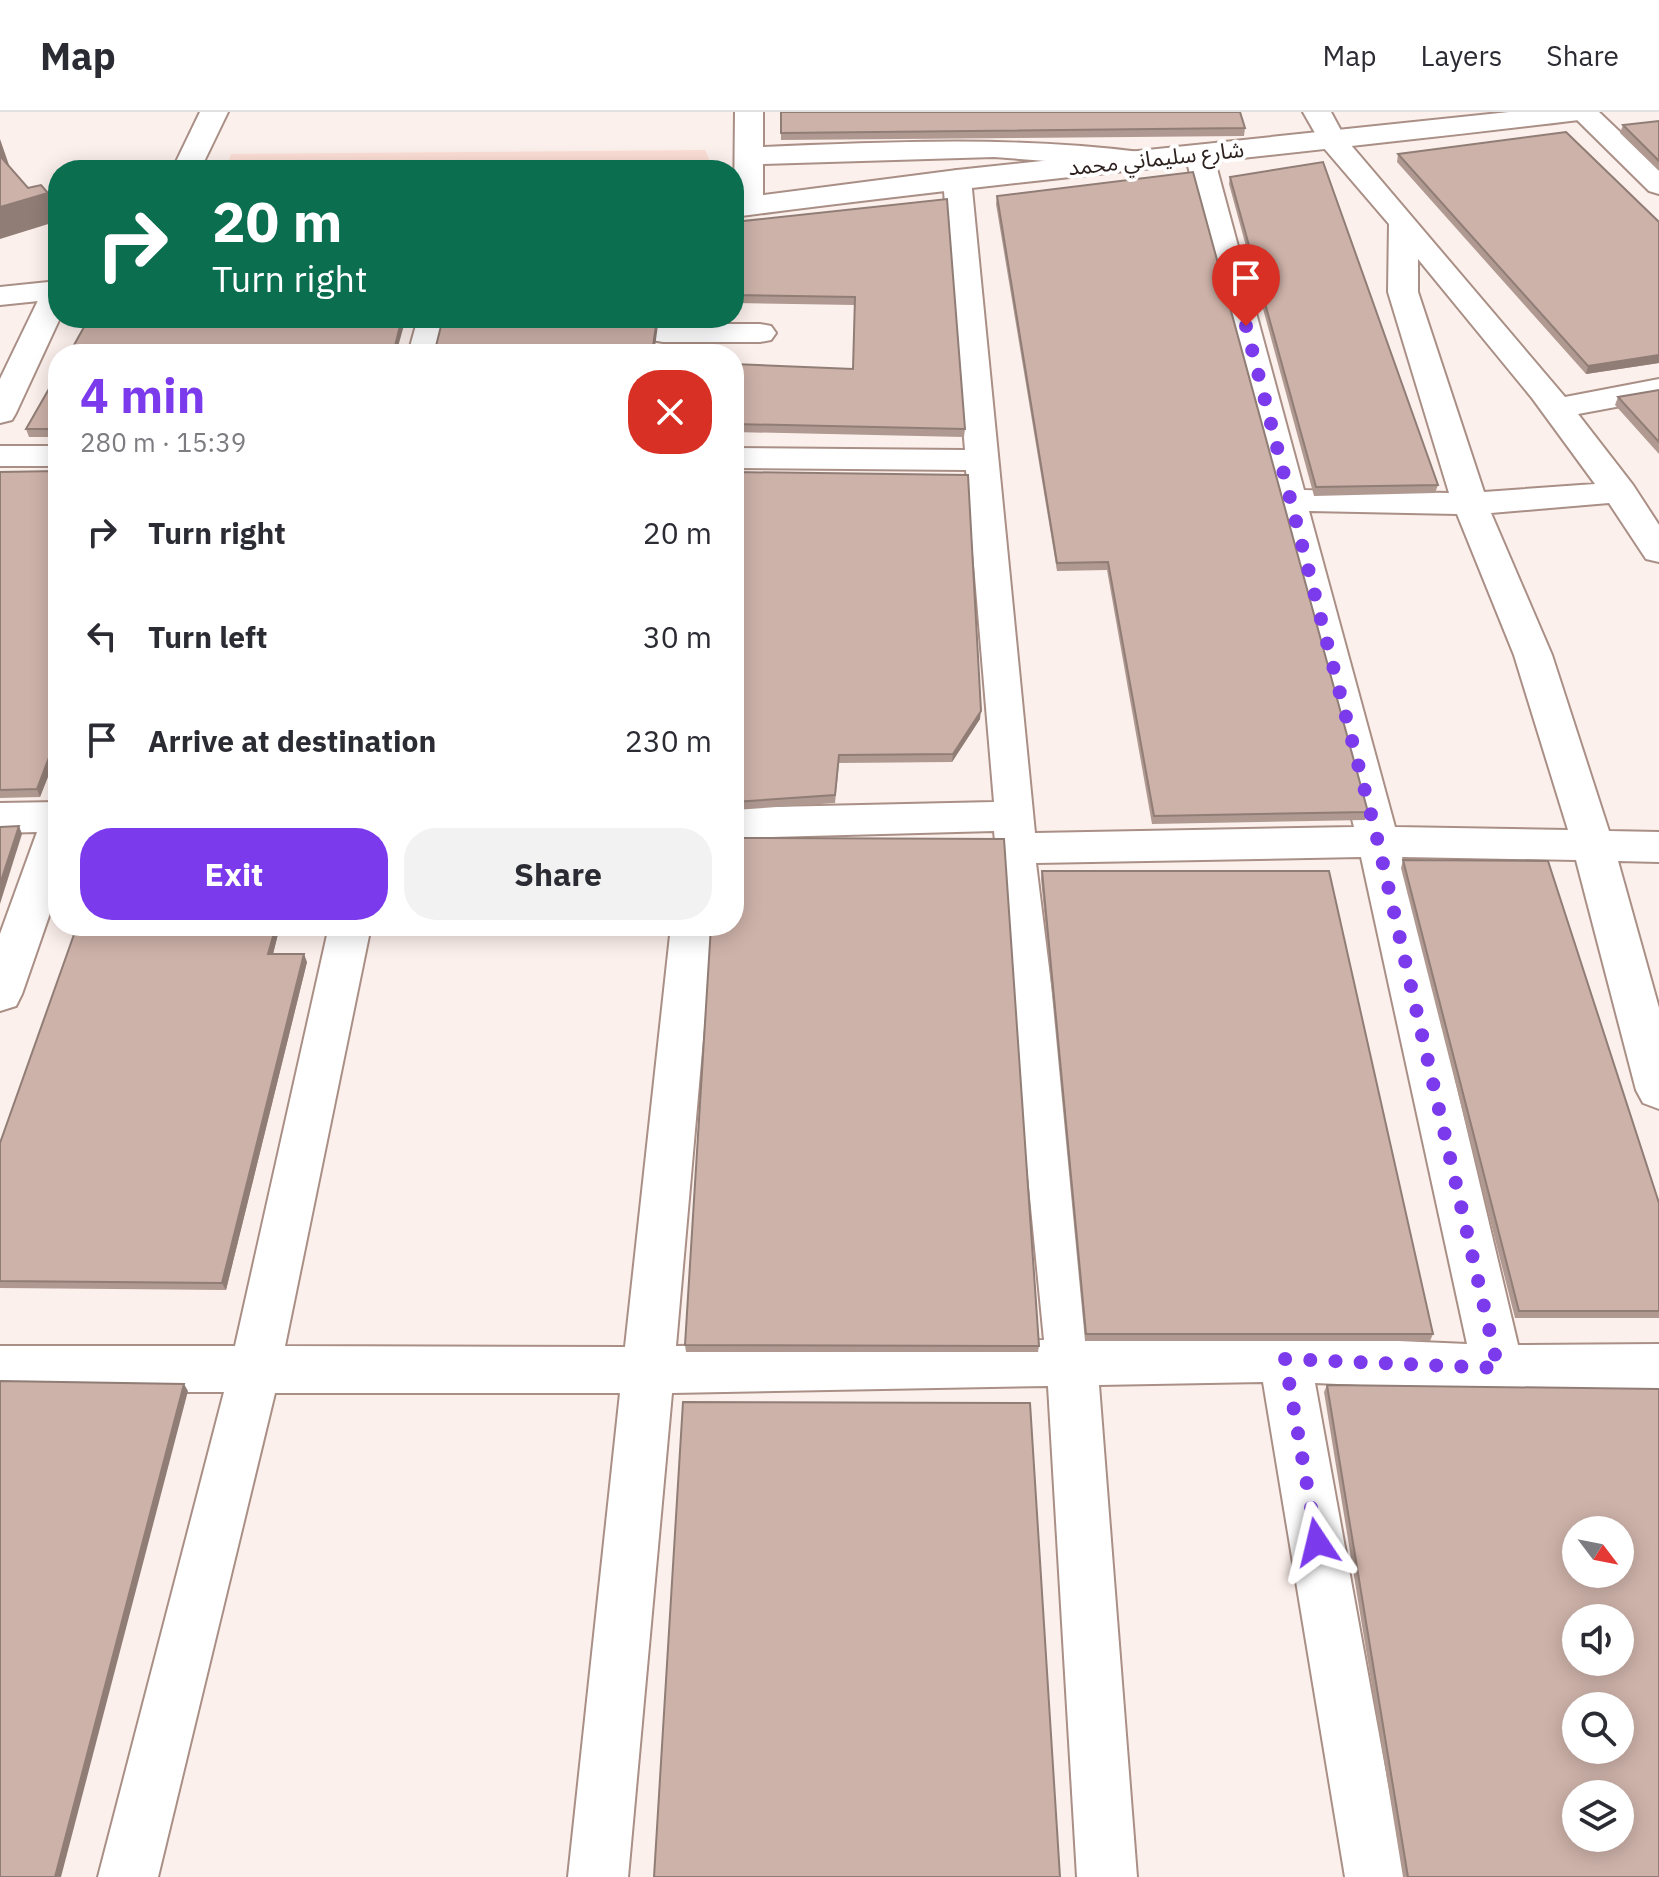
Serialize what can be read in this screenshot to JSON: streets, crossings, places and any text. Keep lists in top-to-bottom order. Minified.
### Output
{"streets":{"street":["شارع سليماني محمد"]},"north":"bottom right","page":{"header":"Map","nav":["Map","Layers","Share"],"turn":["20 m","Turn right"],"heading":["4 min","280 m · 15:39"],"list":[{"name":"Turn right","value":"20 m"},{"name":"Turn left","value":"30 m"},{"name":"Arrive at destination","value":"230 m"}],"buttons":["Exit","Share"]}}
